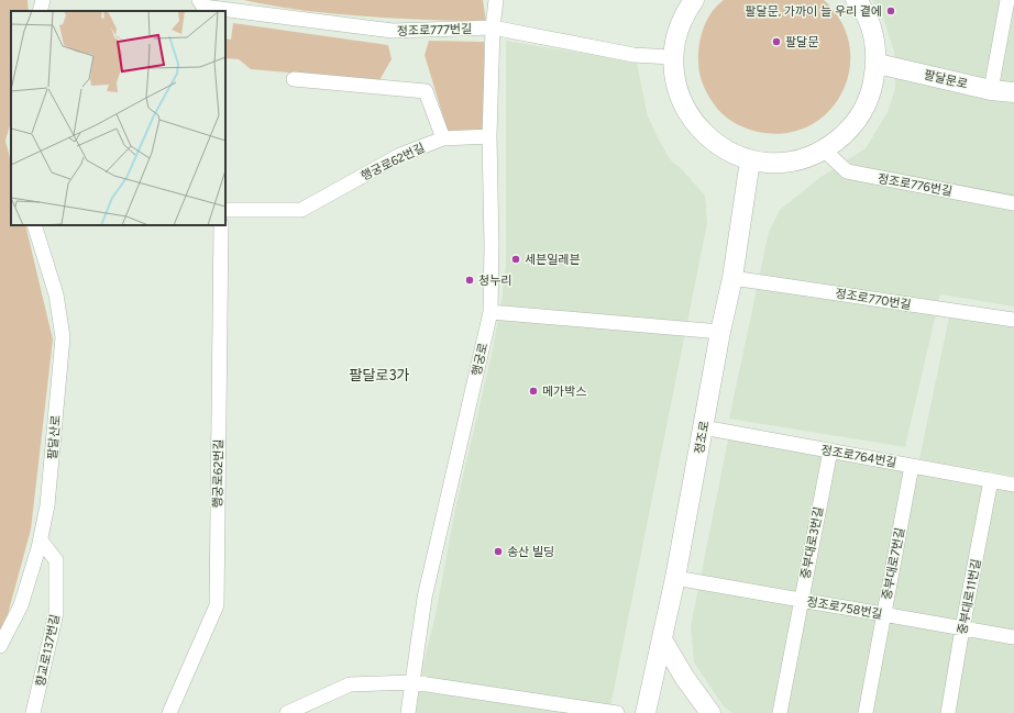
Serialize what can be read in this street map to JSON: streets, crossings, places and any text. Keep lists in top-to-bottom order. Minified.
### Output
{"streets":{"street":["정조로777번길","팔달문로","행궁로62번길","정조로776번길","정조로770번길","행궁로","팔달산로","정조로","정조로764번길","중부대로3번길","중부대로7번길","중부대로11번길","정조로758번길","향교로137번길"]},"crossings":[["정조로777번길","행궁로"],["행궁로62번길","행궁로"],["정조로770번길","정조로"],["팔달산로","향교로137번길"],["정조로","정조로764번길"],["정조로","정조로758번길"],["정조로764번길","중부대로3번길"],["정조로764번길","중부대로7번길"],["정조로764번길","중부대로11번길"],["중부대로3번길","정조로758번길"],["중부대로7번길","정조로758번길"],["중부대로11번길","정조로758번길"]],"districts":["팔달로3가"],"places":["팔달문, 가까이 늘 우리 곁에","팔달문","세븐일레븐","청누리","메가박스","송산 빌딩"]}
